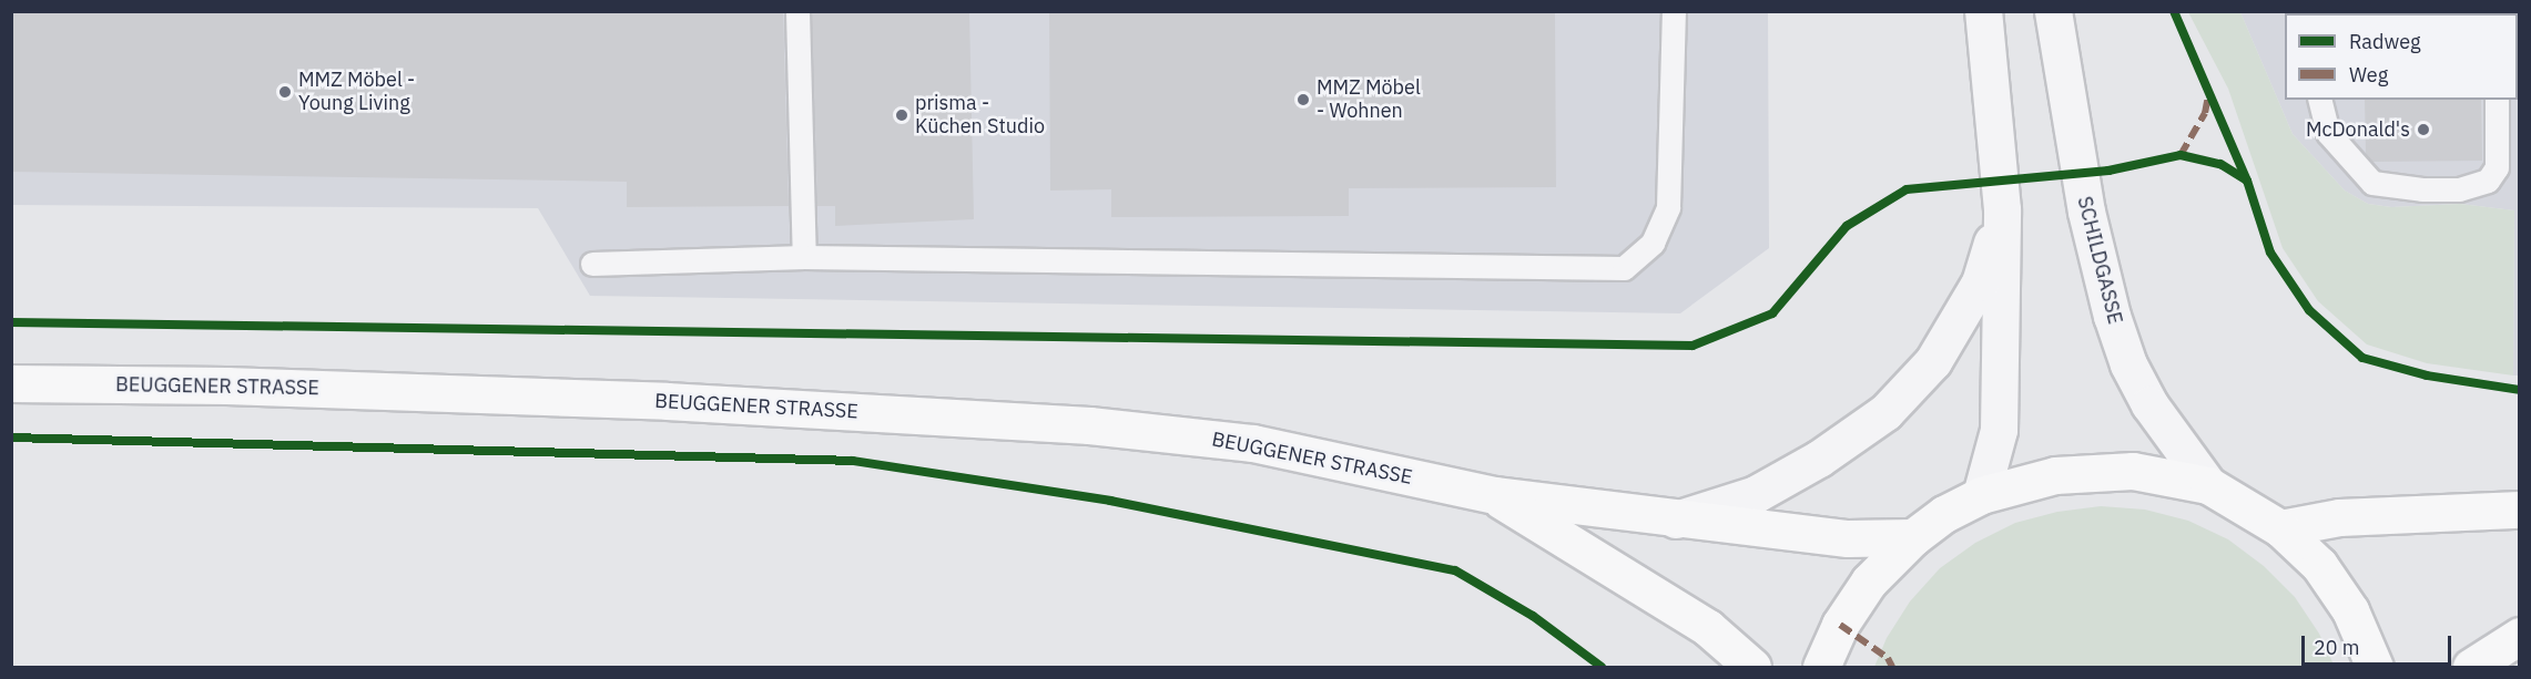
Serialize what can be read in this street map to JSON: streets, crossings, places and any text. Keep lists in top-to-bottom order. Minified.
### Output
{"streets":{"main road":["BEUGGENER STRASSE"],"street":["SCHILDGASSE"]},"places":["MMZ Möbel - Young Living","MMZ Möbel - Wohnen","prisma - Küchen Studio","McDonald's"],"legend":["Radweg","Weg"],"scale_bar":"20 m"}
